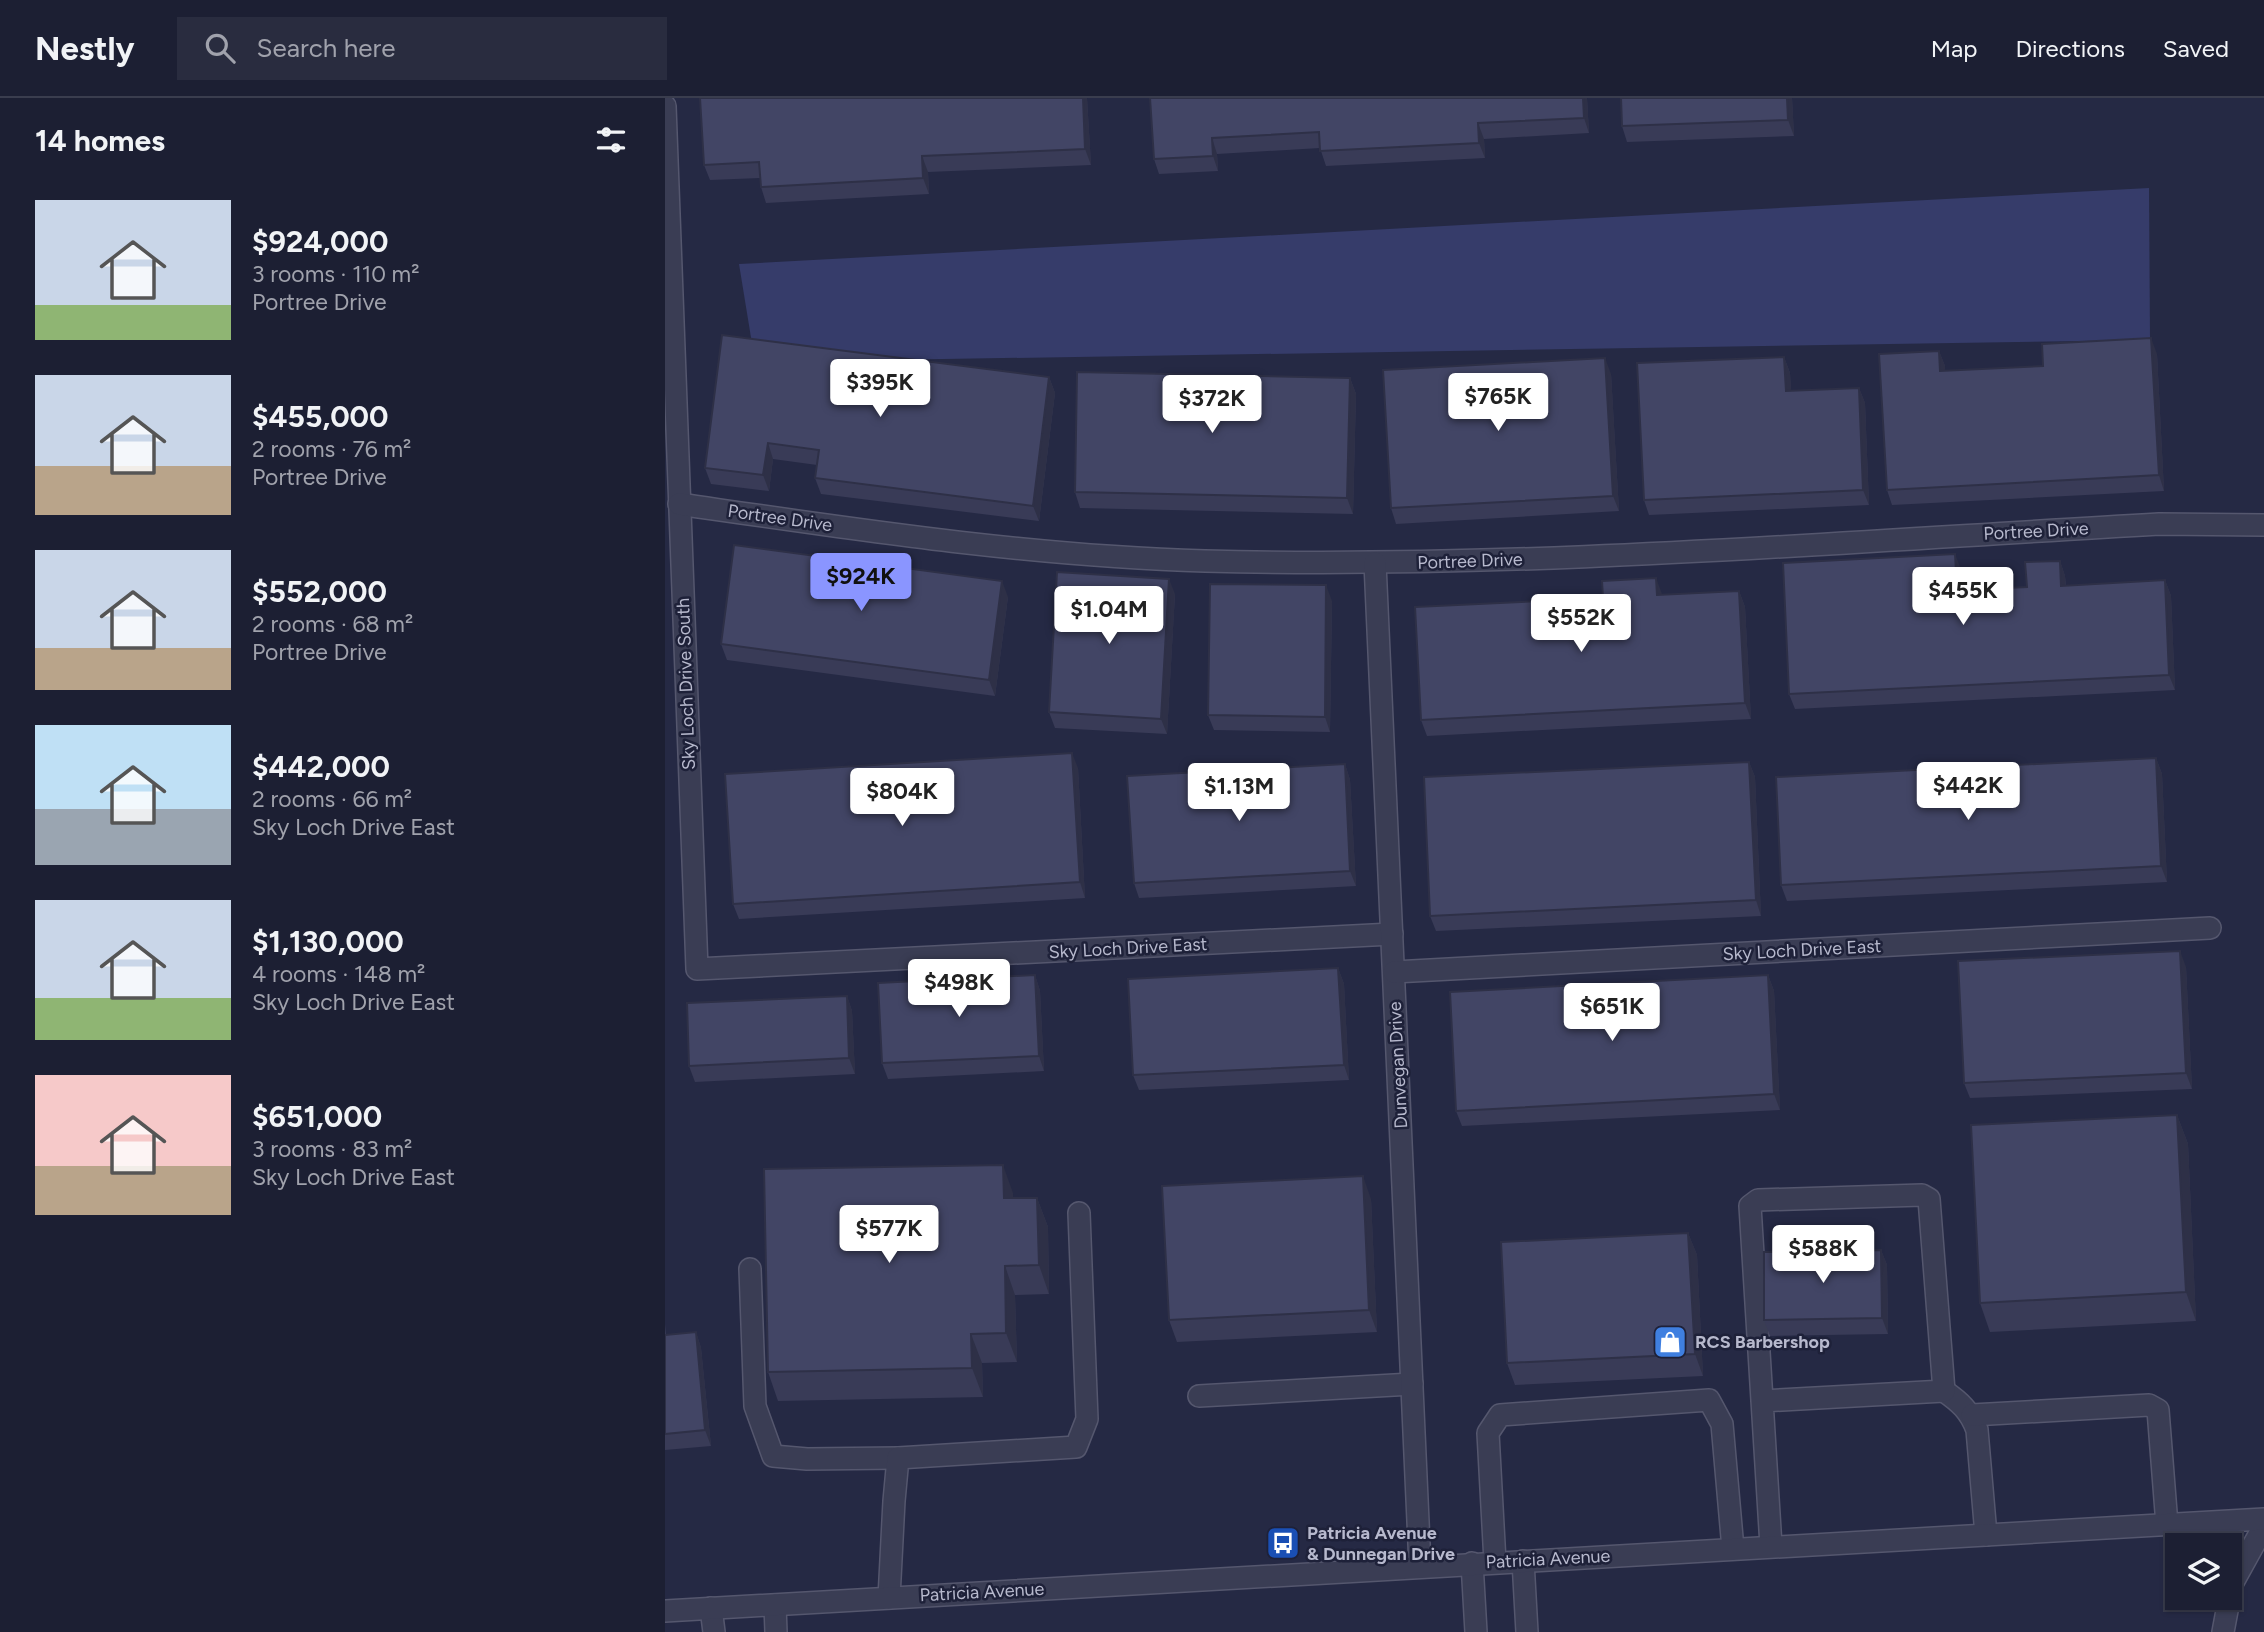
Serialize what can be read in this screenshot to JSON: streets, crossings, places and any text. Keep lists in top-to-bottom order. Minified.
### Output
{"streets":{"street":["Portree Drive","Sky Loch Drive South","Sky Loch Drive East","Dunvegan Drive","Patricia Avenue"]},"crossings":[["Portree Drive","Sky Loch Drive South"],["Portree Drive","Dunvegan Drive"],["Sky Loch Drive South","Sky Loch Drive East"],["Sky Loch Drive East","Dunvegan Drive"],["Dunvegan Drive","Patricia Avenue"]],"places":{"shop":["RCS Barbershop"],"bus stop":["Patricia Avenue & Dunnegan Drive"]},"page":{"header":"Nestly","search":"Search here","nav":["Map","Directions","Saved"],"heading":"14 homes","list":[{"name":"$924,000","note":"3 rooms · 110 m² · Portree Drive"},{"name":"$455,000","note":"2 rooms · 76 m² · Portree Drive"},{"name":"$552,000","note":"2 rooms · 68 m² · Portree Drive"},{"name":"$442,000","note":"2 rooms · 66 m² · Sky Loch Drive East"},{"name":"$1,130,000","note":"4 rooms · 148 m² · Sky Loch Drive East"},{"name":"$651,000","note":"3 rooms · 83 m² · Sky Loch Drive East"}],"price":["$395K","$765K","$372K","$924K","$455K","$1.04M","$552K","$442K","$1.13M","$804K","$498K","$651K","$577K","$588K"]}}
